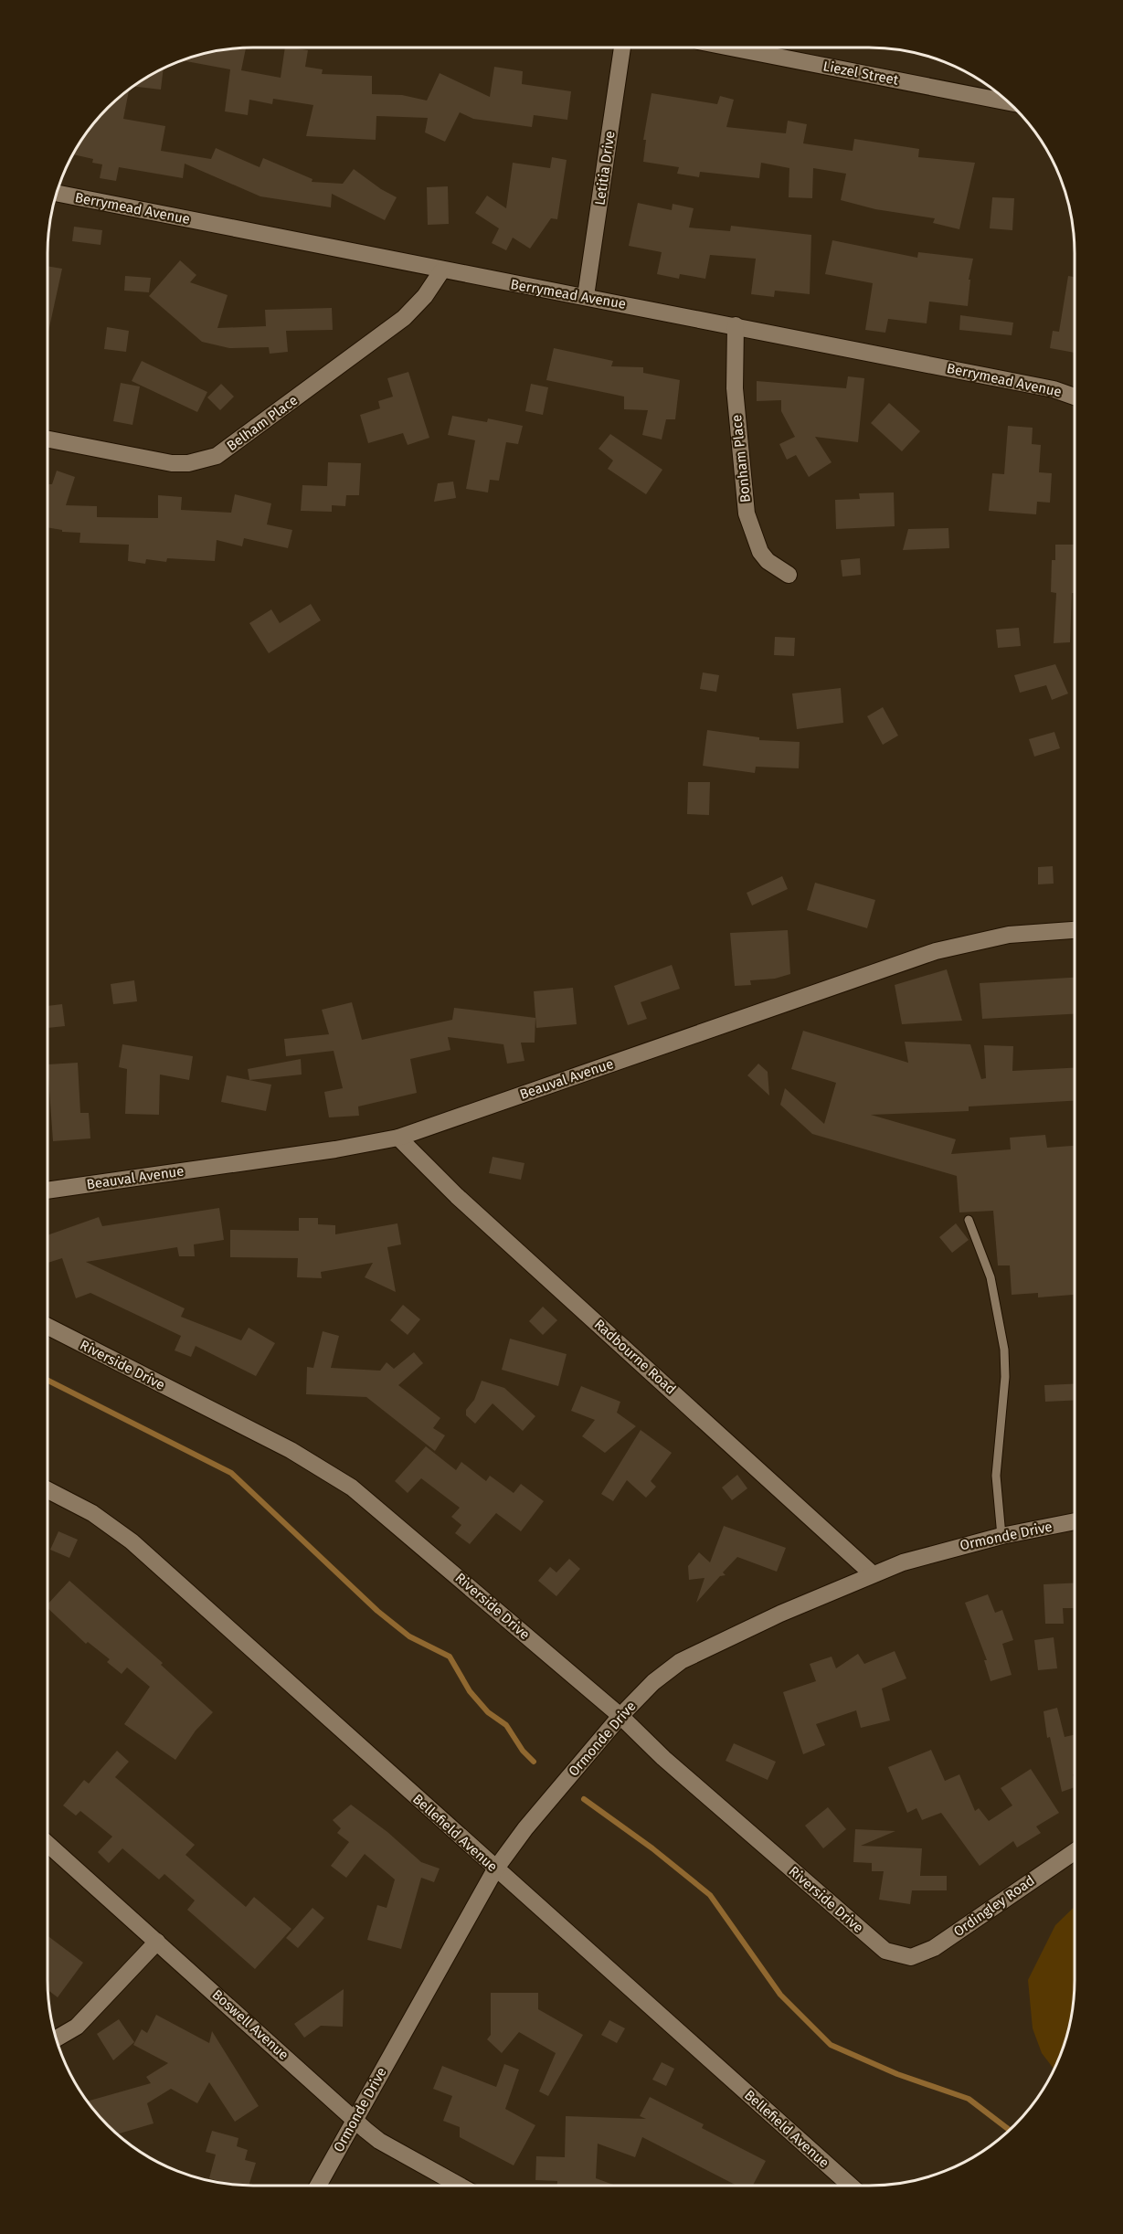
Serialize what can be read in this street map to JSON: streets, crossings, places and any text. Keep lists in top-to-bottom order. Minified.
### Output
{"streets":{"street":["Liezel Street","Letitia Drive","Berrymead Avenue","Belham Place","Bonham Place","Beauval Avenue","Radbourne Road","Riverside Drive","Ormonde Drive","Bellefield Avenue","Ordingley Road","Boswell Avenue"]},"crossings":[["Letitia Drive","Berrymead Avenue"],["Berrymead Avenue","Belham Place"],["Berrymead Avenue","Bonham Place"],["Beauval Avenue","Radbourne Road"],["Radbourne Road","Ormonde Drive"],["Riverside Drive","Ormonde Drive"],["Riverside Drive","Ordingley Road"],["Ormonde Drive","Bellefield Avenue"],["Ormonde Drive","Boswell Avenue"]]}
